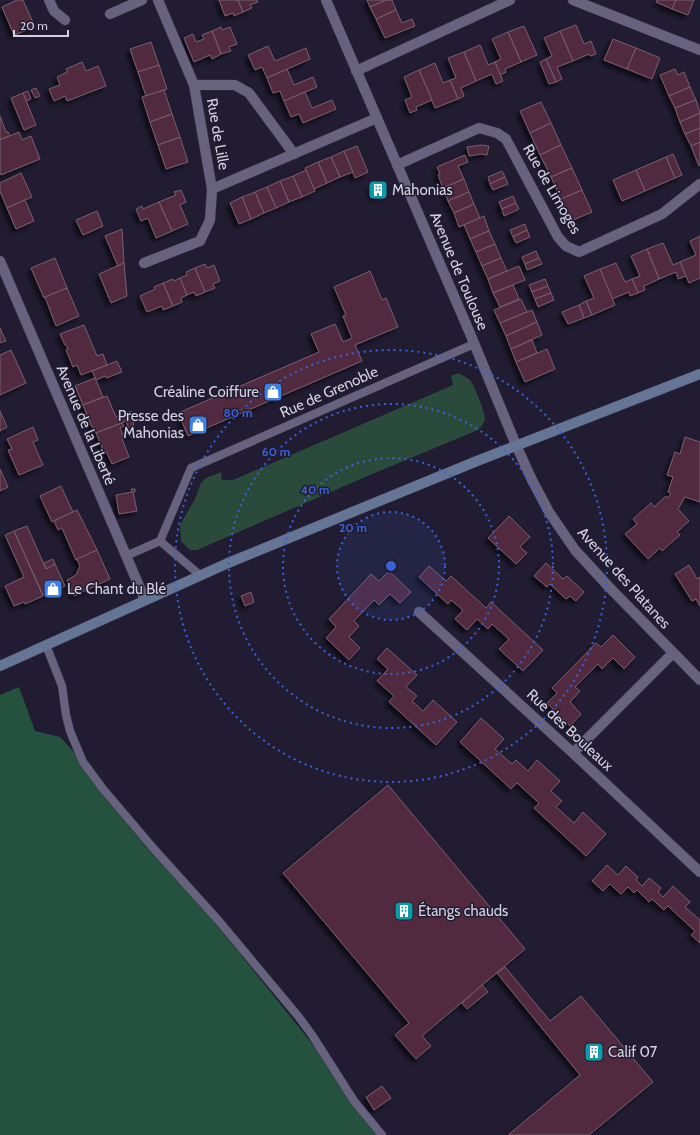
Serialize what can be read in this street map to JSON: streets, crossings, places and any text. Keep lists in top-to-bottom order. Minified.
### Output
{"streets":{"street":["Rue de Lille","Rue de Limoges","Avenue de Toulouse","Avenue de la Liberté","Avenue des Platanes","Rue des Bouleaux"],"lane":["Rue de Grenoble"]},"crossings":[["Rue de Lille","Avenue de Toulouse"],["Rue de Limoges","Avenue de Toulouse"],["Avenue de Toulouse","Rue de Grenoble"],["Avenue de Toulouse","Avenue des Platanes"]],"places":{"building":["Mahonias","Étangs chauds","Calif 07"],"shop":["Créaline Coiffure","Presse des Mahonias","Le Chant du Blé"]},"scale_bar":"20 m","rings":["80 m","60 m","40 m","20 m"]}
